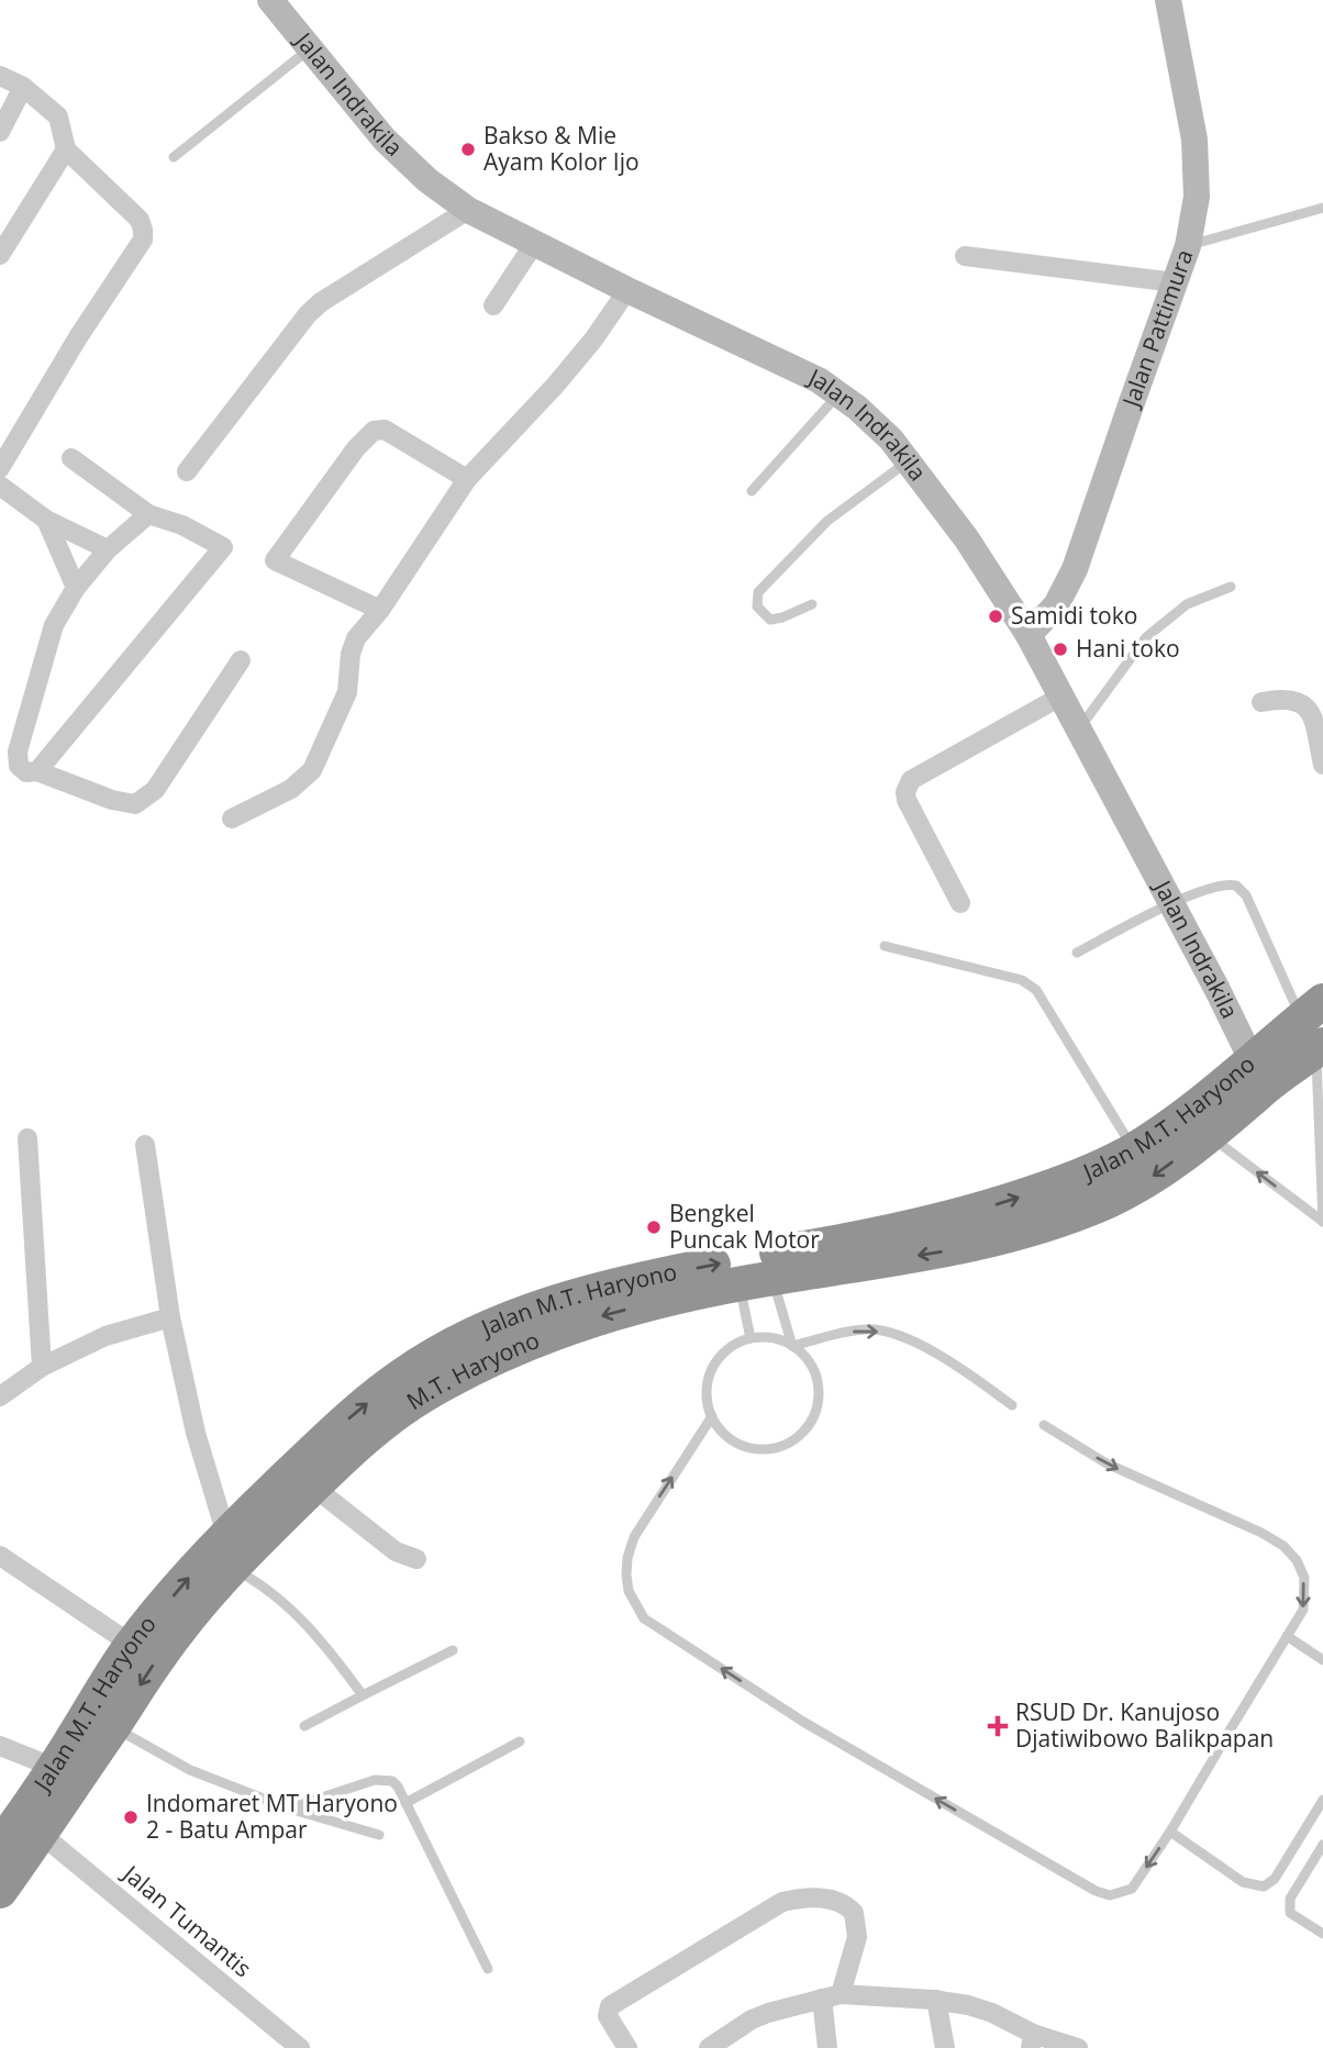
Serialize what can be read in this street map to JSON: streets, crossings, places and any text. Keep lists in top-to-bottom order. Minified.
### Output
{"streets":{"highway":["Jalan M.T. Haryono","M.T. Haryono"],"street":["Jalan Indrakila","Jalan Pattimura","Jalan Tumantis"]},"crossings":[["Jalan Indrakila","Jalan Pattimura"],["Jalan Indrakila","Jalan M.T. Haryono"],["Jalan M.T. Haryono","M.T. Haryono"],["Jalan M.T. Haryono","Jalan Tumantis"]],"one_way":["M.T. Haryono"],"places":{"other":["Bakso & Mie Ayam Kolor Ijo","Samidi toko","Hani toko","Bengkel Puncak Motor","Indomaret MT Haryono 2 - Batu Ampar"],"health":["RSUD Dr. Kanujoso Djatiwibowo Balikpapan"]}}
